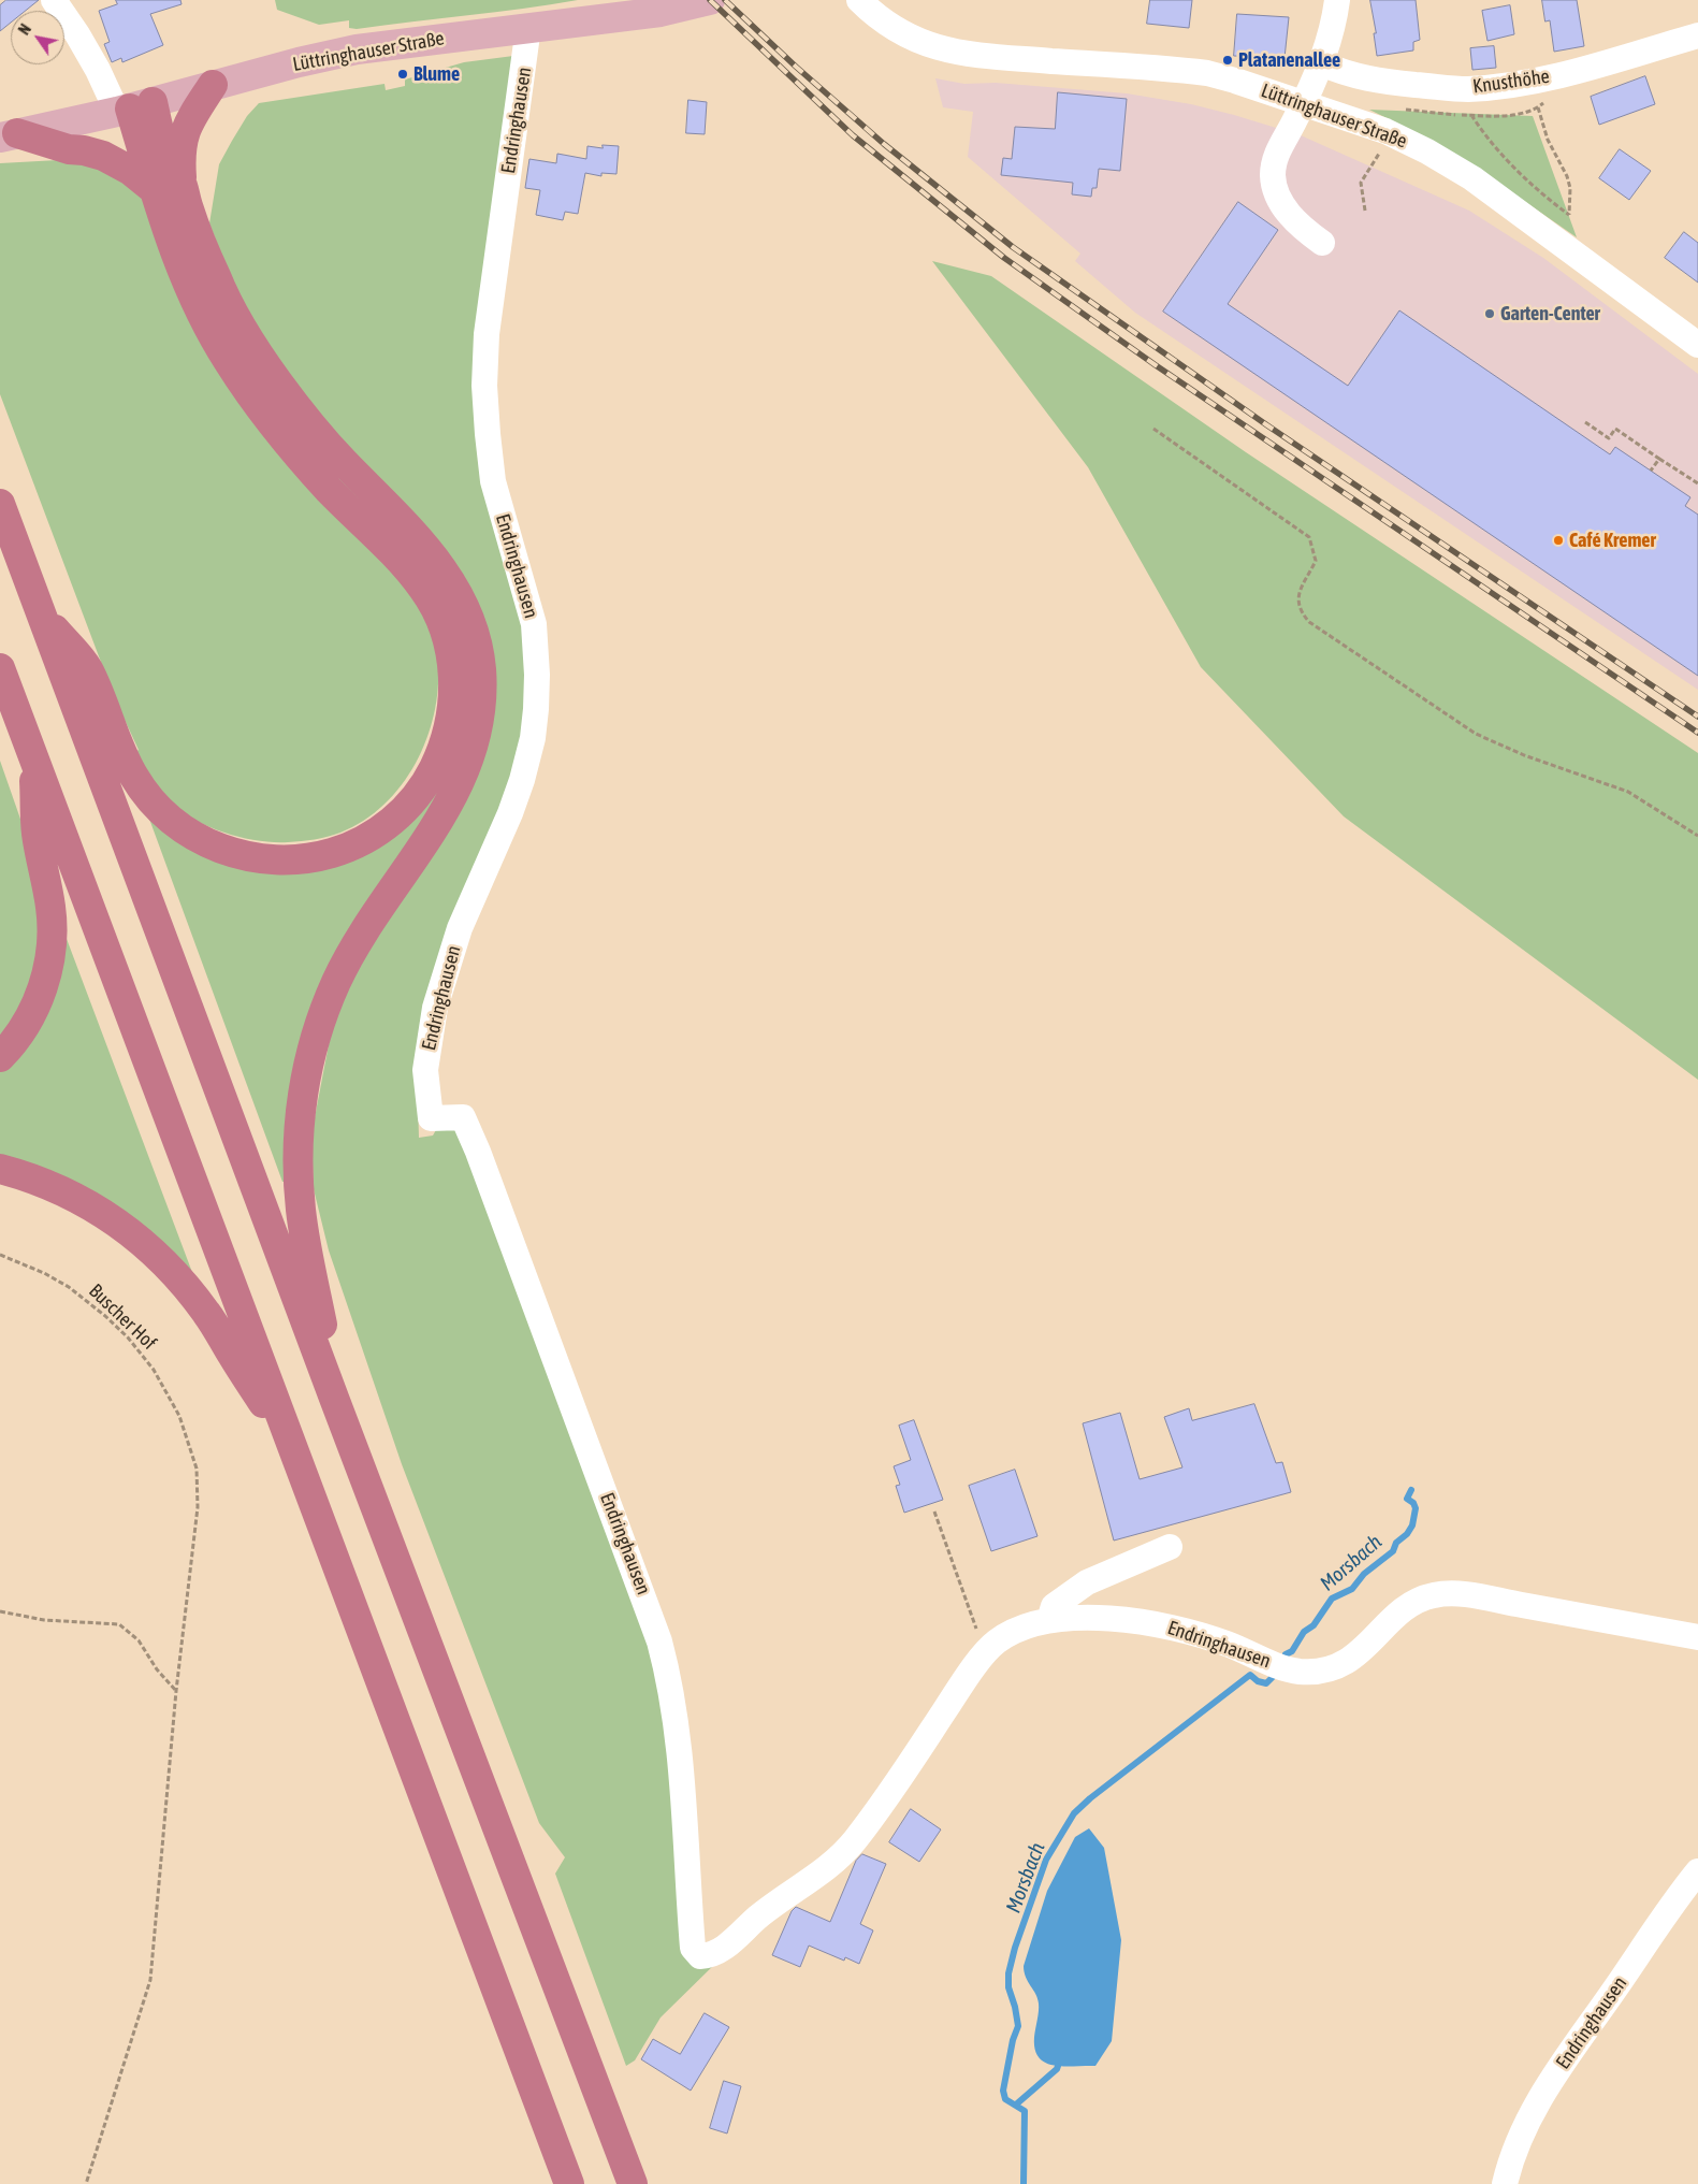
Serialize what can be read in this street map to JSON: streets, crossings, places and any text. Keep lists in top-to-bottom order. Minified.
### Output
{"streets":{"main road":["Lüttringhauser Straße"],"street":["Knusthöhe","Endringhausen"],"path":["Buscher Hof"]},"crossings":[["Lüttringhauser Straße","Endringhausen"]],"water":["Morsbach"],"places":["Platanenallee","Blume","Garten-Center","Café Kremer"],"north":"top left"}
